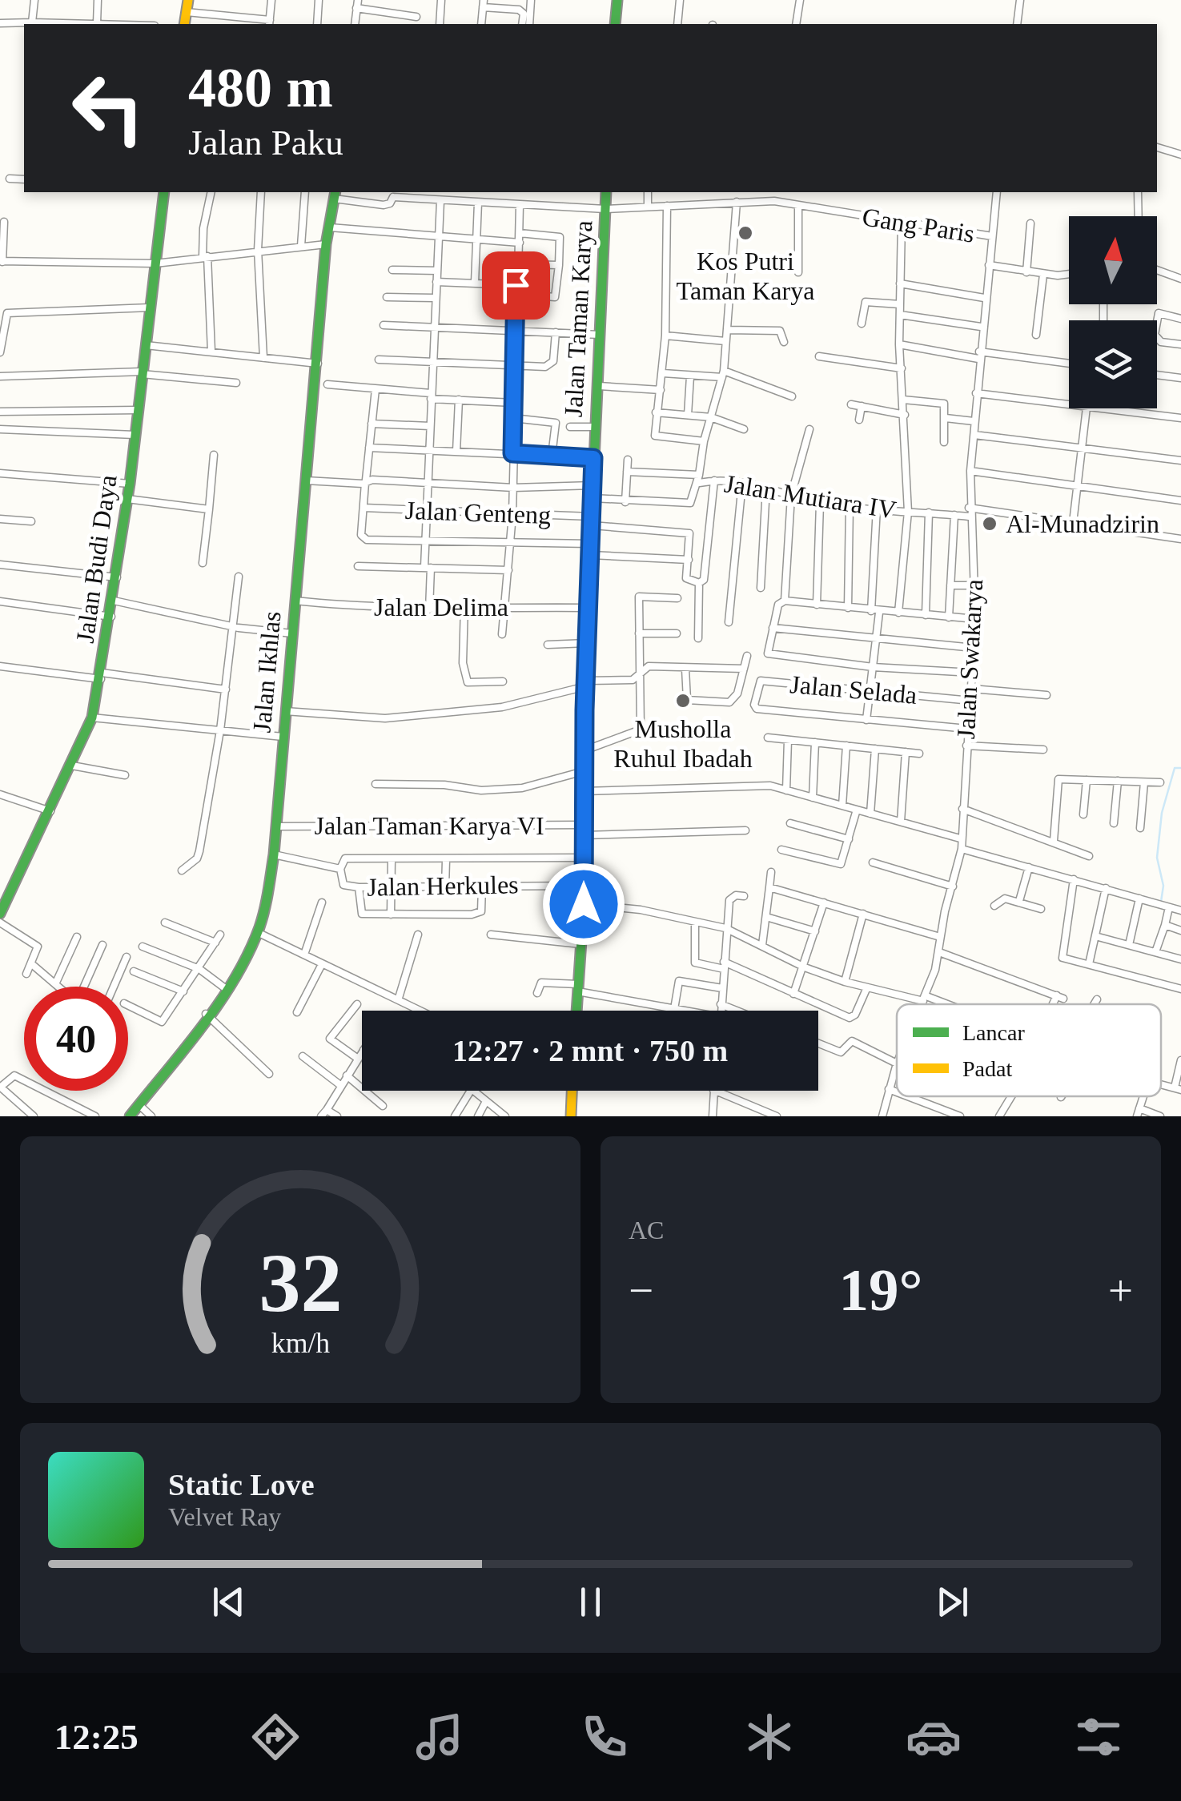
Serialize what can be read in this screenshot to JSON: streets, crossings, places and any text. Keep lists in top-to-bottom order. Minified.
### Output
{"streets":{"street":["Gang Paris","Jalan Taman Karya","Jalan Mutiara IV","Jalan Genteng","Jalan Budi Daya","Jalan Delima","Jalan Swakarya","Jalan Ikhlas","Jalan Selada","Jalan Taman Karya VI","Jalan Herkules"]},"crossings":[["Gang Paris","Jalan Taman Karya"],["Gang Paris","Jalan Swakarya"],["Jalan Taman Karya","Jalan Genteng"],["Jalan Taman Karya","Jalan Delima"],["Jalan Taman Karya","Jalan Taman Karya VI"],["Jalan Taman Karya","Jalan Herkules"],["Jalan Mutiara IV","Jalan Swakarya"],["Jalan Delima","Jalan Ikhlas"],["Jalan Swakarya","Jalan Selada"],["Jalan Ikhlas","Jalan Taman Karya VI"]],"places":["Kos Putri Taman Karya","Al-Munadzirin","Musholla Ruhul Ibadah"],"legend":["Lancar","Padat"],"north":"top","page":{"turn":["480 m","Jalan Paku"],"limit":"40","trip":"12:27 · 2 mnt · 750 m","tile":"AC","heat":["−","19°","+"],"song":["Static Love","Velvet Ray"],"tabs":"12:25","gauge":["32","km/h"]}}
